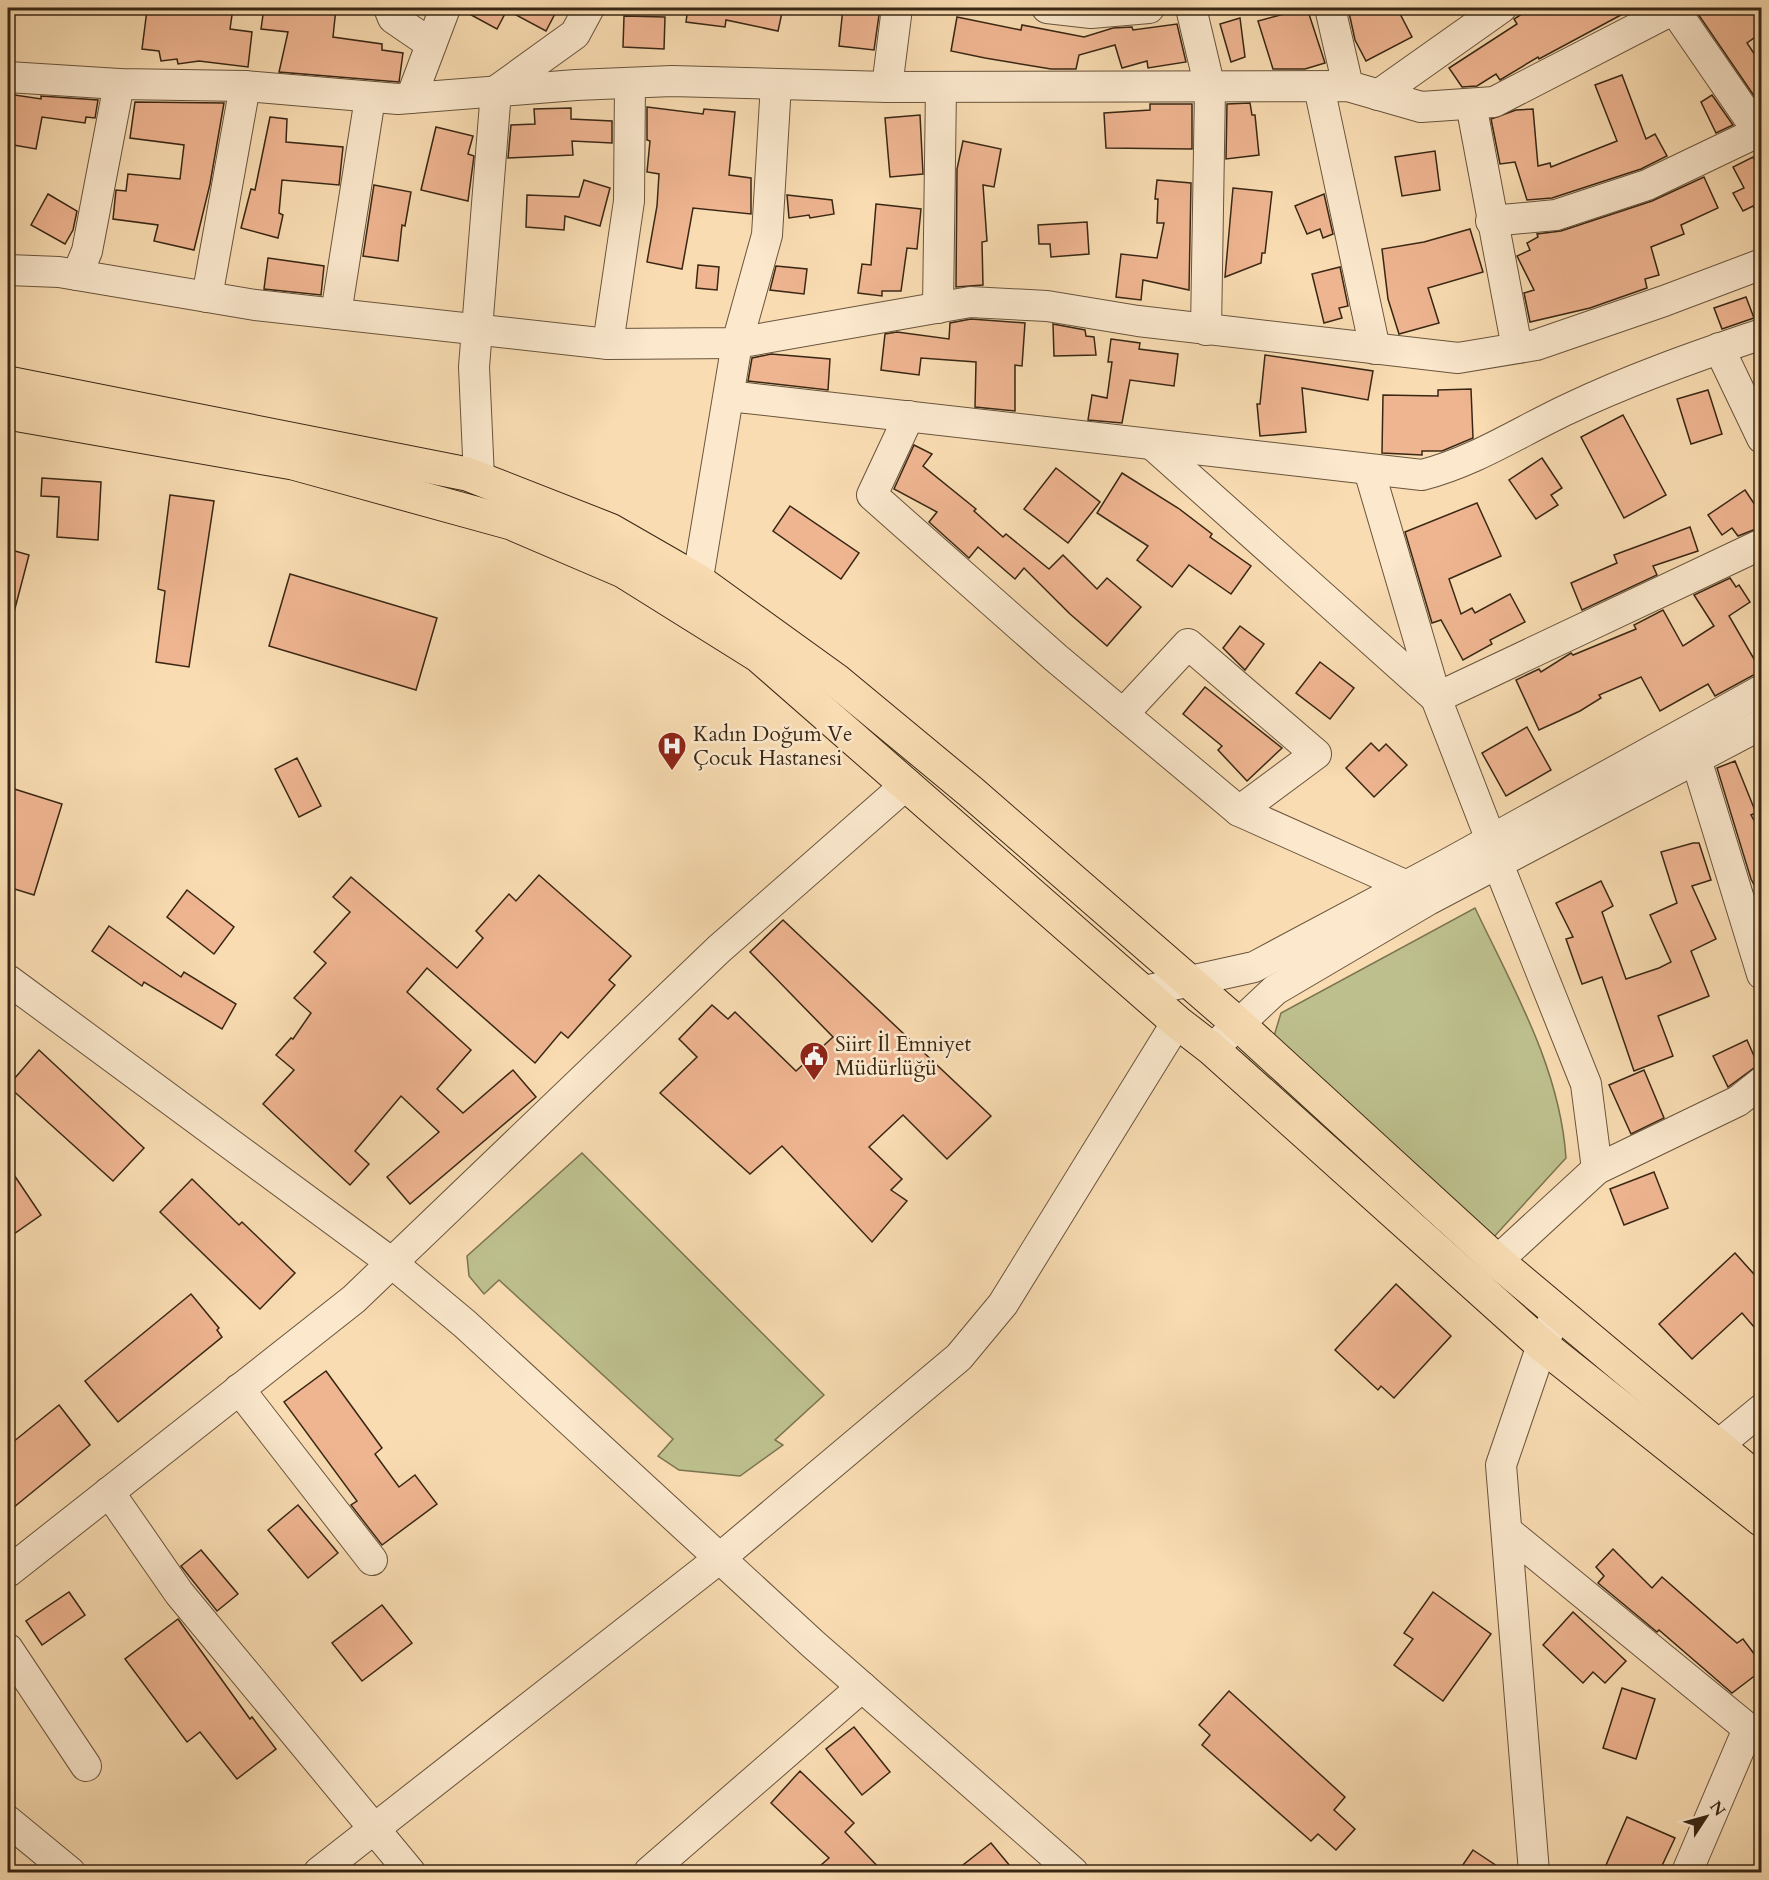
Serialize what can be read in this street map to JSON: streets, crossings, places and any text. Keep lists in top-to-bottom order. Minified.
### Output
{"places":{"hospital":["Kadın Doğum Ve Çocuk Hastanesi"],"public building":["Siirt İl Emniyet Müdürlüğü"]},"north":"top right"}
